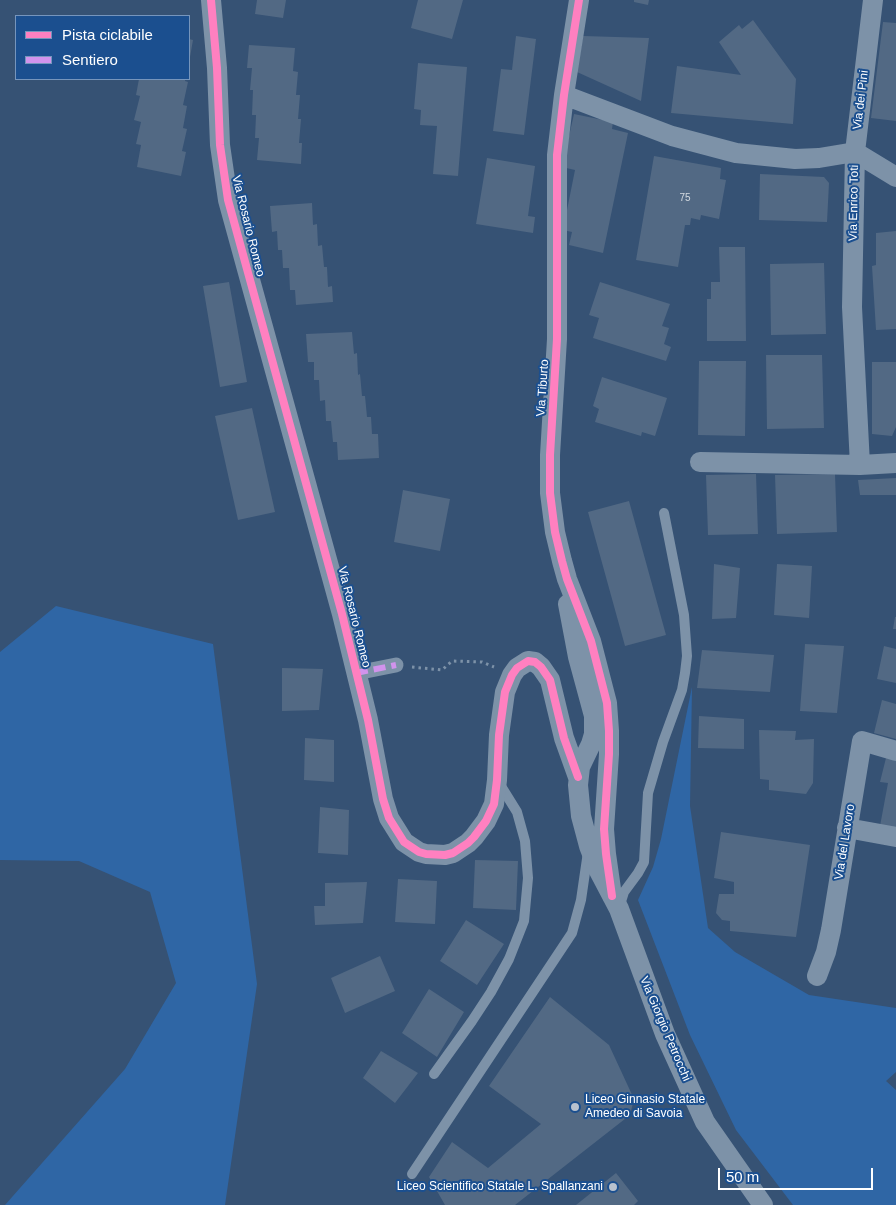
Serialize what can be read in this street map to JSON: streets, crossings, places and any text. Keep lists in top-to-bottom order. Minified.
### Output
{"streets":{"street":["Via dei Pini","Via Enrico Toti","Via Rosario Romeo","Via Tiburto","Via del Lavoro","Via Giorgio Petrocchi"]},"crossings":[["Via dei Pini","Via Enrico Toti"],["Via Enrico Toti","Via Tiburto"],["Via Tiburto","Via Giorgio Petrocchi"]],"places":["Liceo Ginnasio Statale Amedeo di Savoia","Liceo Scientifico Statale L. Spallanzani"],"house_numbers":["75"],"legend":["Pista ciclabile","Sentiero"],"scale_bar":"50 m"}
